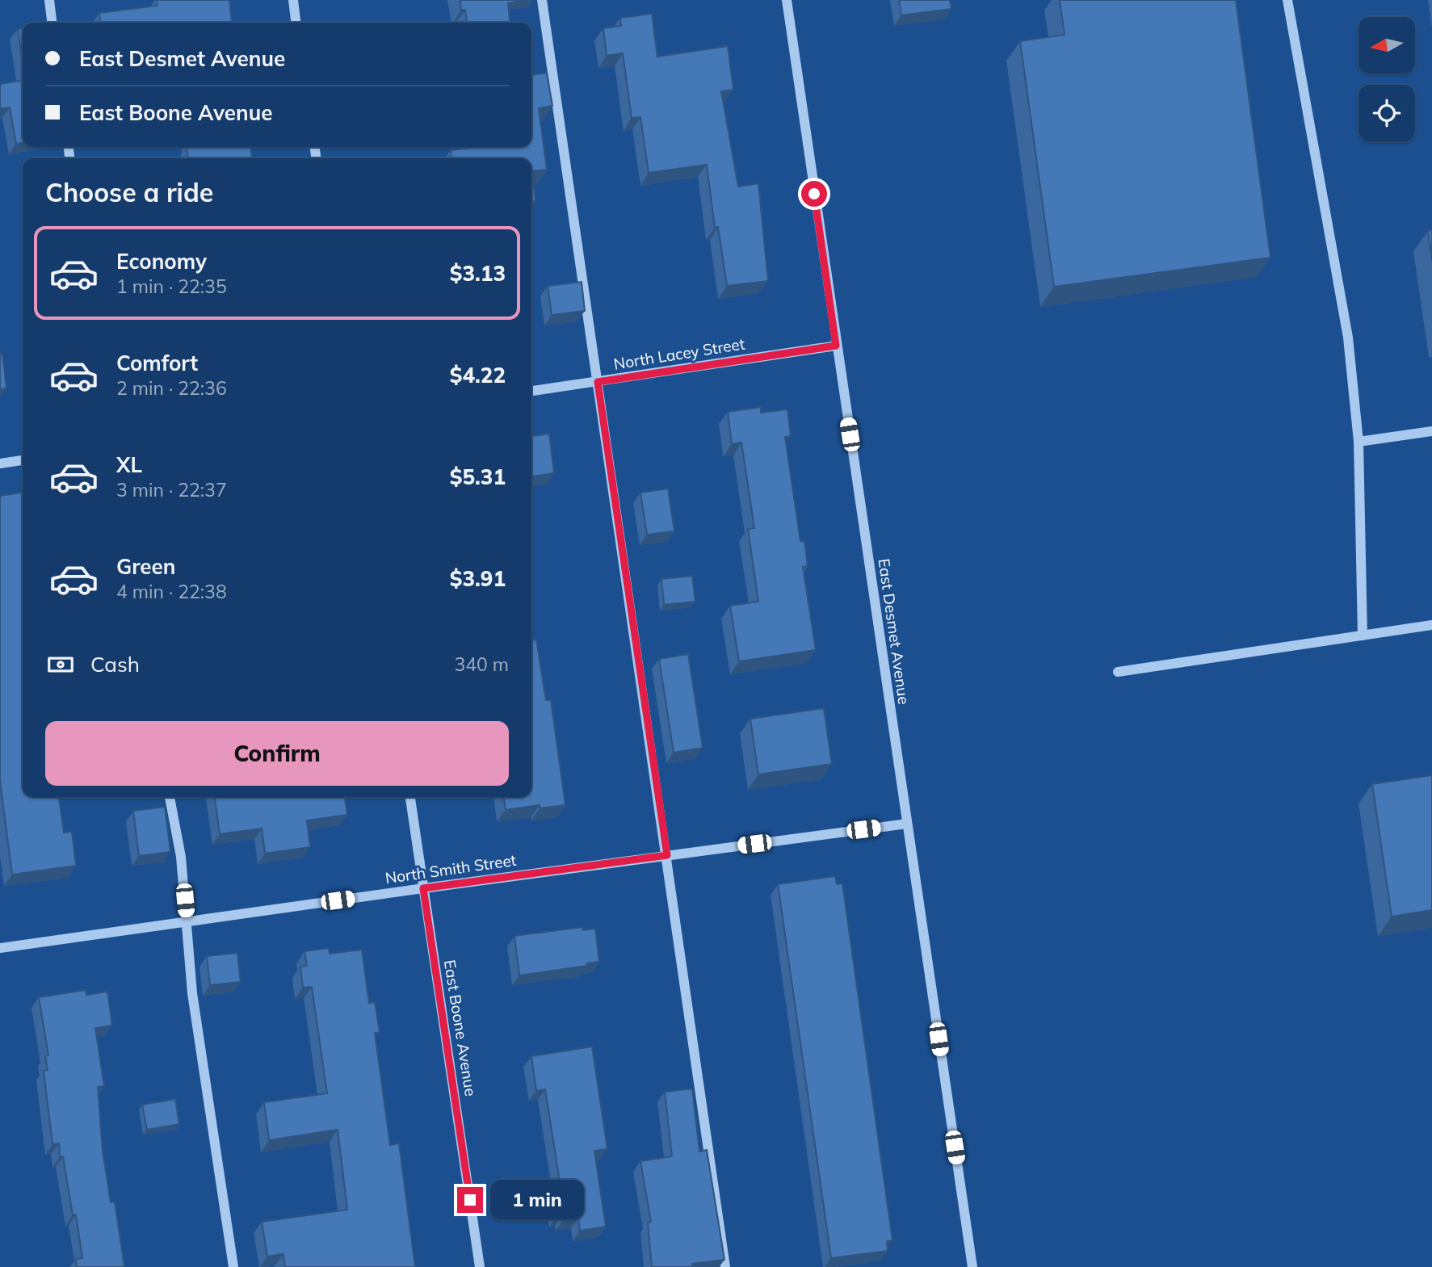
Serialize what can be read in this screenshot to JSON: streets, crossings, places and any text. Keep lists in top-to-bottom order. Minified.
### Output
{"streets":{"street":["North Lacey Street","East Desmet Avenue","North Smith Street","East Boone Avenue"]},"crossings":[["North Lacey Street","East Desmet Avenue"],["East Desmet Avenue","North Smith Street"],["North Smith Street","East Boone Avenue"]],"north":"left","page":{"banner":["East Desmet Avenue","East Boone Avenue"],"heading":"Choose a ride","list":[{"name":"Economy","note":"1 min · 22:35","value":"$3.13"},{"name":"Comfort","note":"2 min · 22:36","value":"$4.22"},{"name":"XL","note":"3 min · 22:37","value":"$5.31"},{"name":"Green","note":"4 min · 22:38","value":"$3.91"}],"pay":["Cash","340 m"],"buttons":"Confirm","bubble":"1 min"}}
